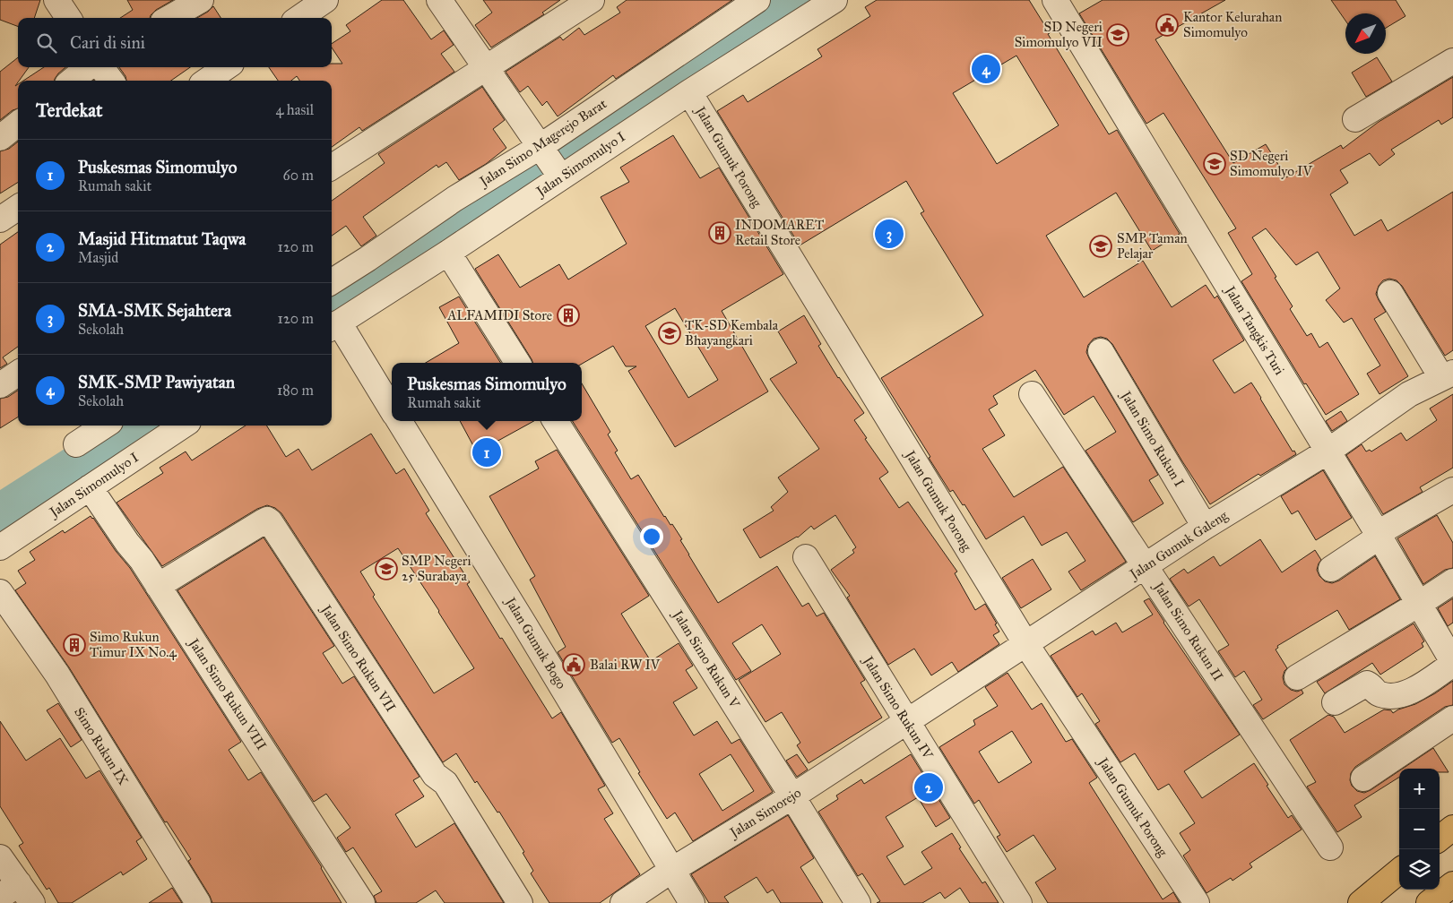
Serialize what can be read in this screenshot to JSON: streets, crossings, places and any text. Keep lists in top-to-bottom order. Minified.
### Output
{"streets":{"street":["Jalan Simo Magerejo Barat","Jalan Gumuk Porong","Jalan Simomulyo I","Jalan Tangkis Turi","Jalan Simo Rukun I","Jalan Gumuk Galeng","Jalan Simo Rukun II","Jalan Gumuk Bogo","Jalan Simo Rukun VII","Jalan Simo Rukun V","Jalan Simo Rukun VIII","Jalan Simo Rukun IV","Simo Rukun IX","Jalan Simorejo"]},"crossings":[["Jalan Gumuk Porong","Jalan Simomulyo I"],["Jalan Gumuk Porong","Jalan Gumuk Galeng"],["Jalan Simomulyo I","Jalan Simo Rukun VIII"],["Jalan Tangkis Turi","Jalan Gumuk Galeng"],["Jalan Simo Rukun I","Jalan Gumuk Galeng"],["Jalan Gumuk Galeng","Jalan Simo Rukun II"],["Jalan Gumuk Galeng","Jalan Simo Rukun IV"],["Jalan Gumuk Galeng","Jalan Simorejo"],["Jalan Gumuk Bogo","Jalan Simorejo"],["Jalan Simo Rukun VII","Jalan Simo Rukun VIII"],["Jalan Simo Rukun V","Jalan Simorejo"],["Jalan Simo Rukun IV","Jalan Simorejo"]],"places":{"public building":["Kantor Kelurahan Simomulyo","Balai RW IV"],"school or university":["SD Negeri Simomulyo VII","SD Negeri Simomulyo IV","SMP Taman Pelajar","TK-SD Kembala Bhayangkari","SMP Negeri 25 Surabaya"],"building":["INDOMARET Retail Store","ALFAMIDI Store","Simo Rukun Timur IX No.4"]},"north":"bottom left","page":{"search":"Cari di sini","pins":["4","3","1","2"],"heading":["Terdekat","4 hasil"],"list":[{"mark":"1","name":"Puskesmas Simomulyo","note":"Rumah sakit","value":"60 m"},{"mark":"2","name":"Masjid Hitmatut Taqwa","note":"Masjid","value":"120 m"},{"mark":"3","name":"SMA-SMK Sejahtera","note":"Sekolah","value":"120 m"},{"mark":"4","name":"SMK-SMP Pawiyatan","note":"Sekolah","value":"180 m"}],"popup":["Puskesmas Simomulyo","Rumah sakit"],"map_buttons":["+","−"]}}
